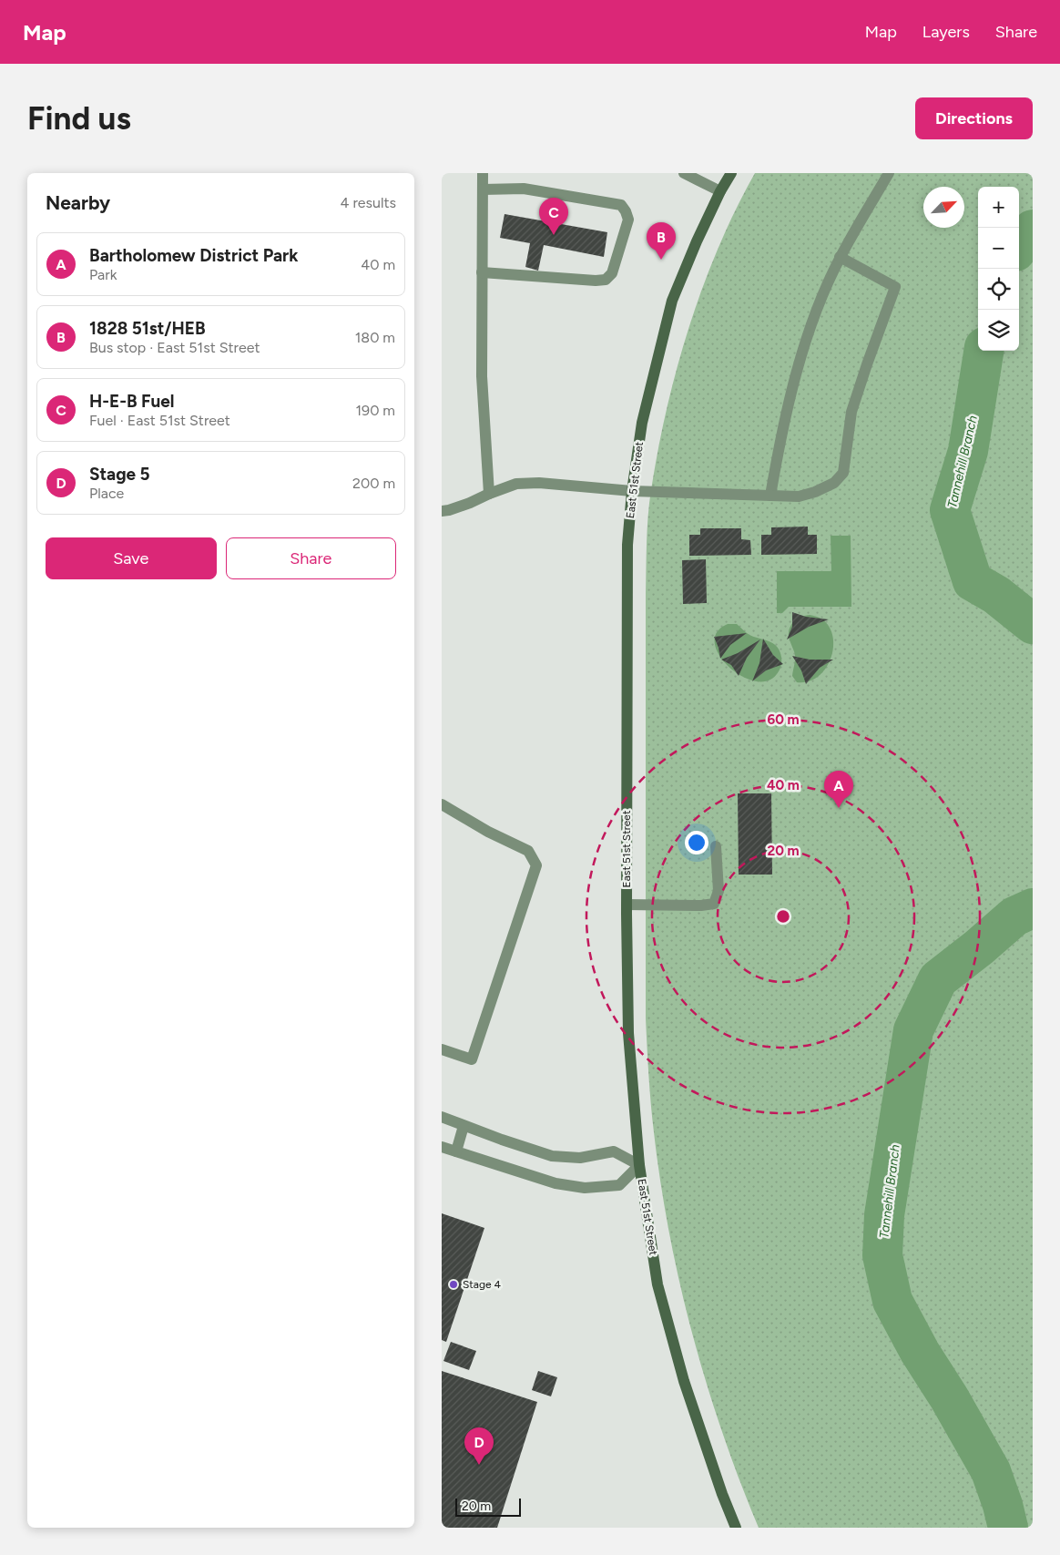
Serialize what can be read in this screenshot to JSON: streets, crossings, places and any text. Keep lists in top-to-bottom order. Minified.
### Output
{"streets":{"main road":["East 51st Street"]},"water":["Tannehill Branch"],"places":["Stage 4"],"scale_bar":"20 m","north":"top right","page":{"header":"Map","nav":["Map","Layers","Share"],"buttons":["Directions",["Save","Share"]],"title":"Find us","heading":["Nearby","4 results"],"map_buttons":["+","−"],"pins":["C","B","A","D"],"list":[{"mark":"A","name":"Bartholomew District Park","note":"Park","value":"40 m"},{"mark":"B","name":"1828 51st/HEB","note":"Bus stop · East 51st Street","value":"180 m"},{"mark":"C","name":"H-E-B Fuel","note":"Fuel · East 51st Street","value":"190 m"},{"mark":"D","name":"Stage 5","note":"Place","value":"200 m"}],"scale":"20 m"},"rings":["60 m","40 m","20 m"]}
